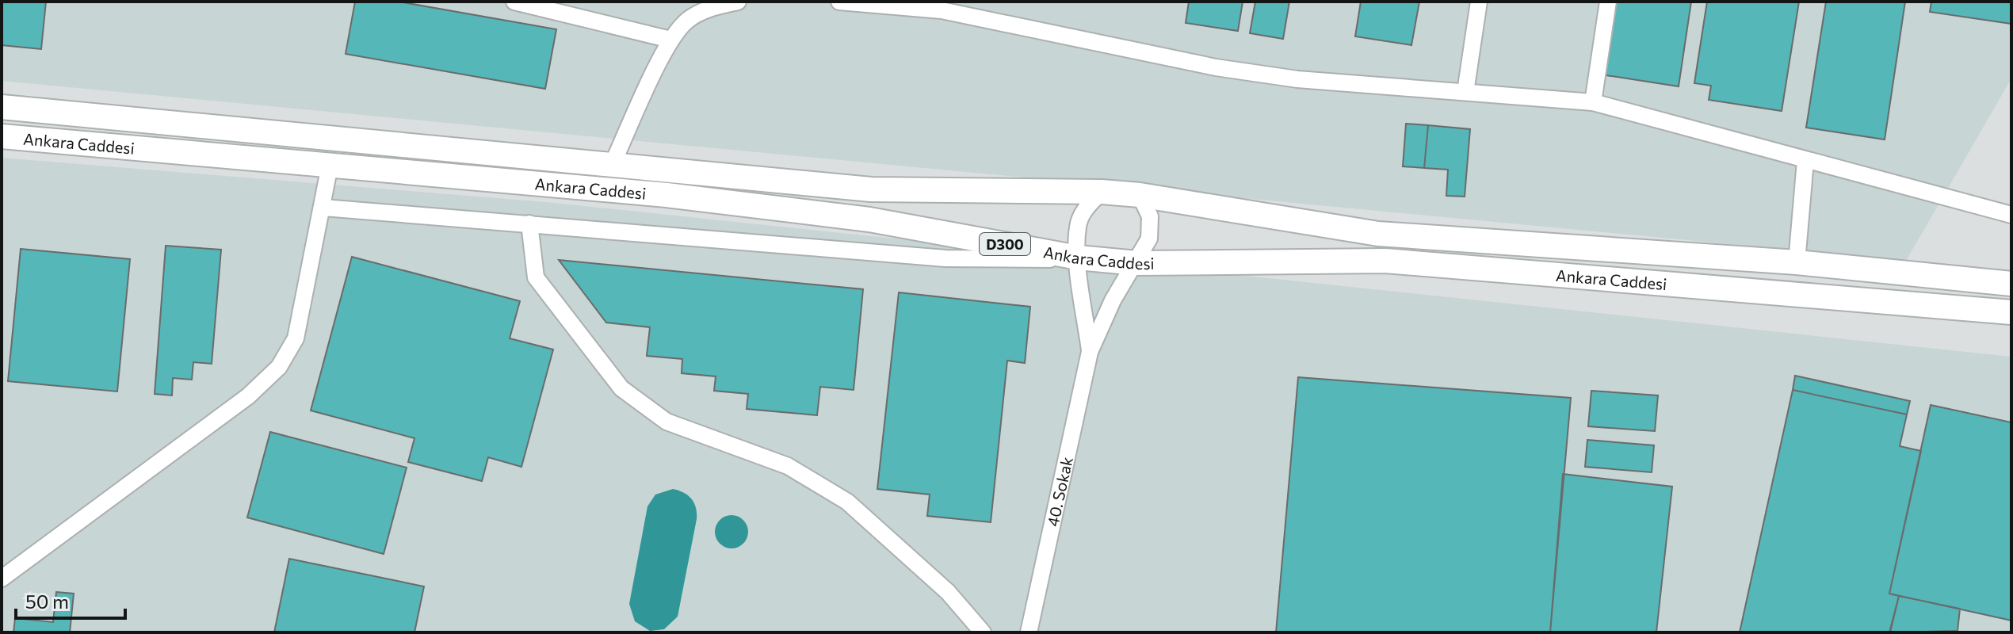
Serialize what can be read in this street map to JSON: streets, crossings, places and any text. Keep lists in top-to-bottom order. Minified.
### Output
{"streets":{"highway":["Ankara Caddesi","D300"],"street":["40. Sokak"]},"scale_bar":"50 m"}
